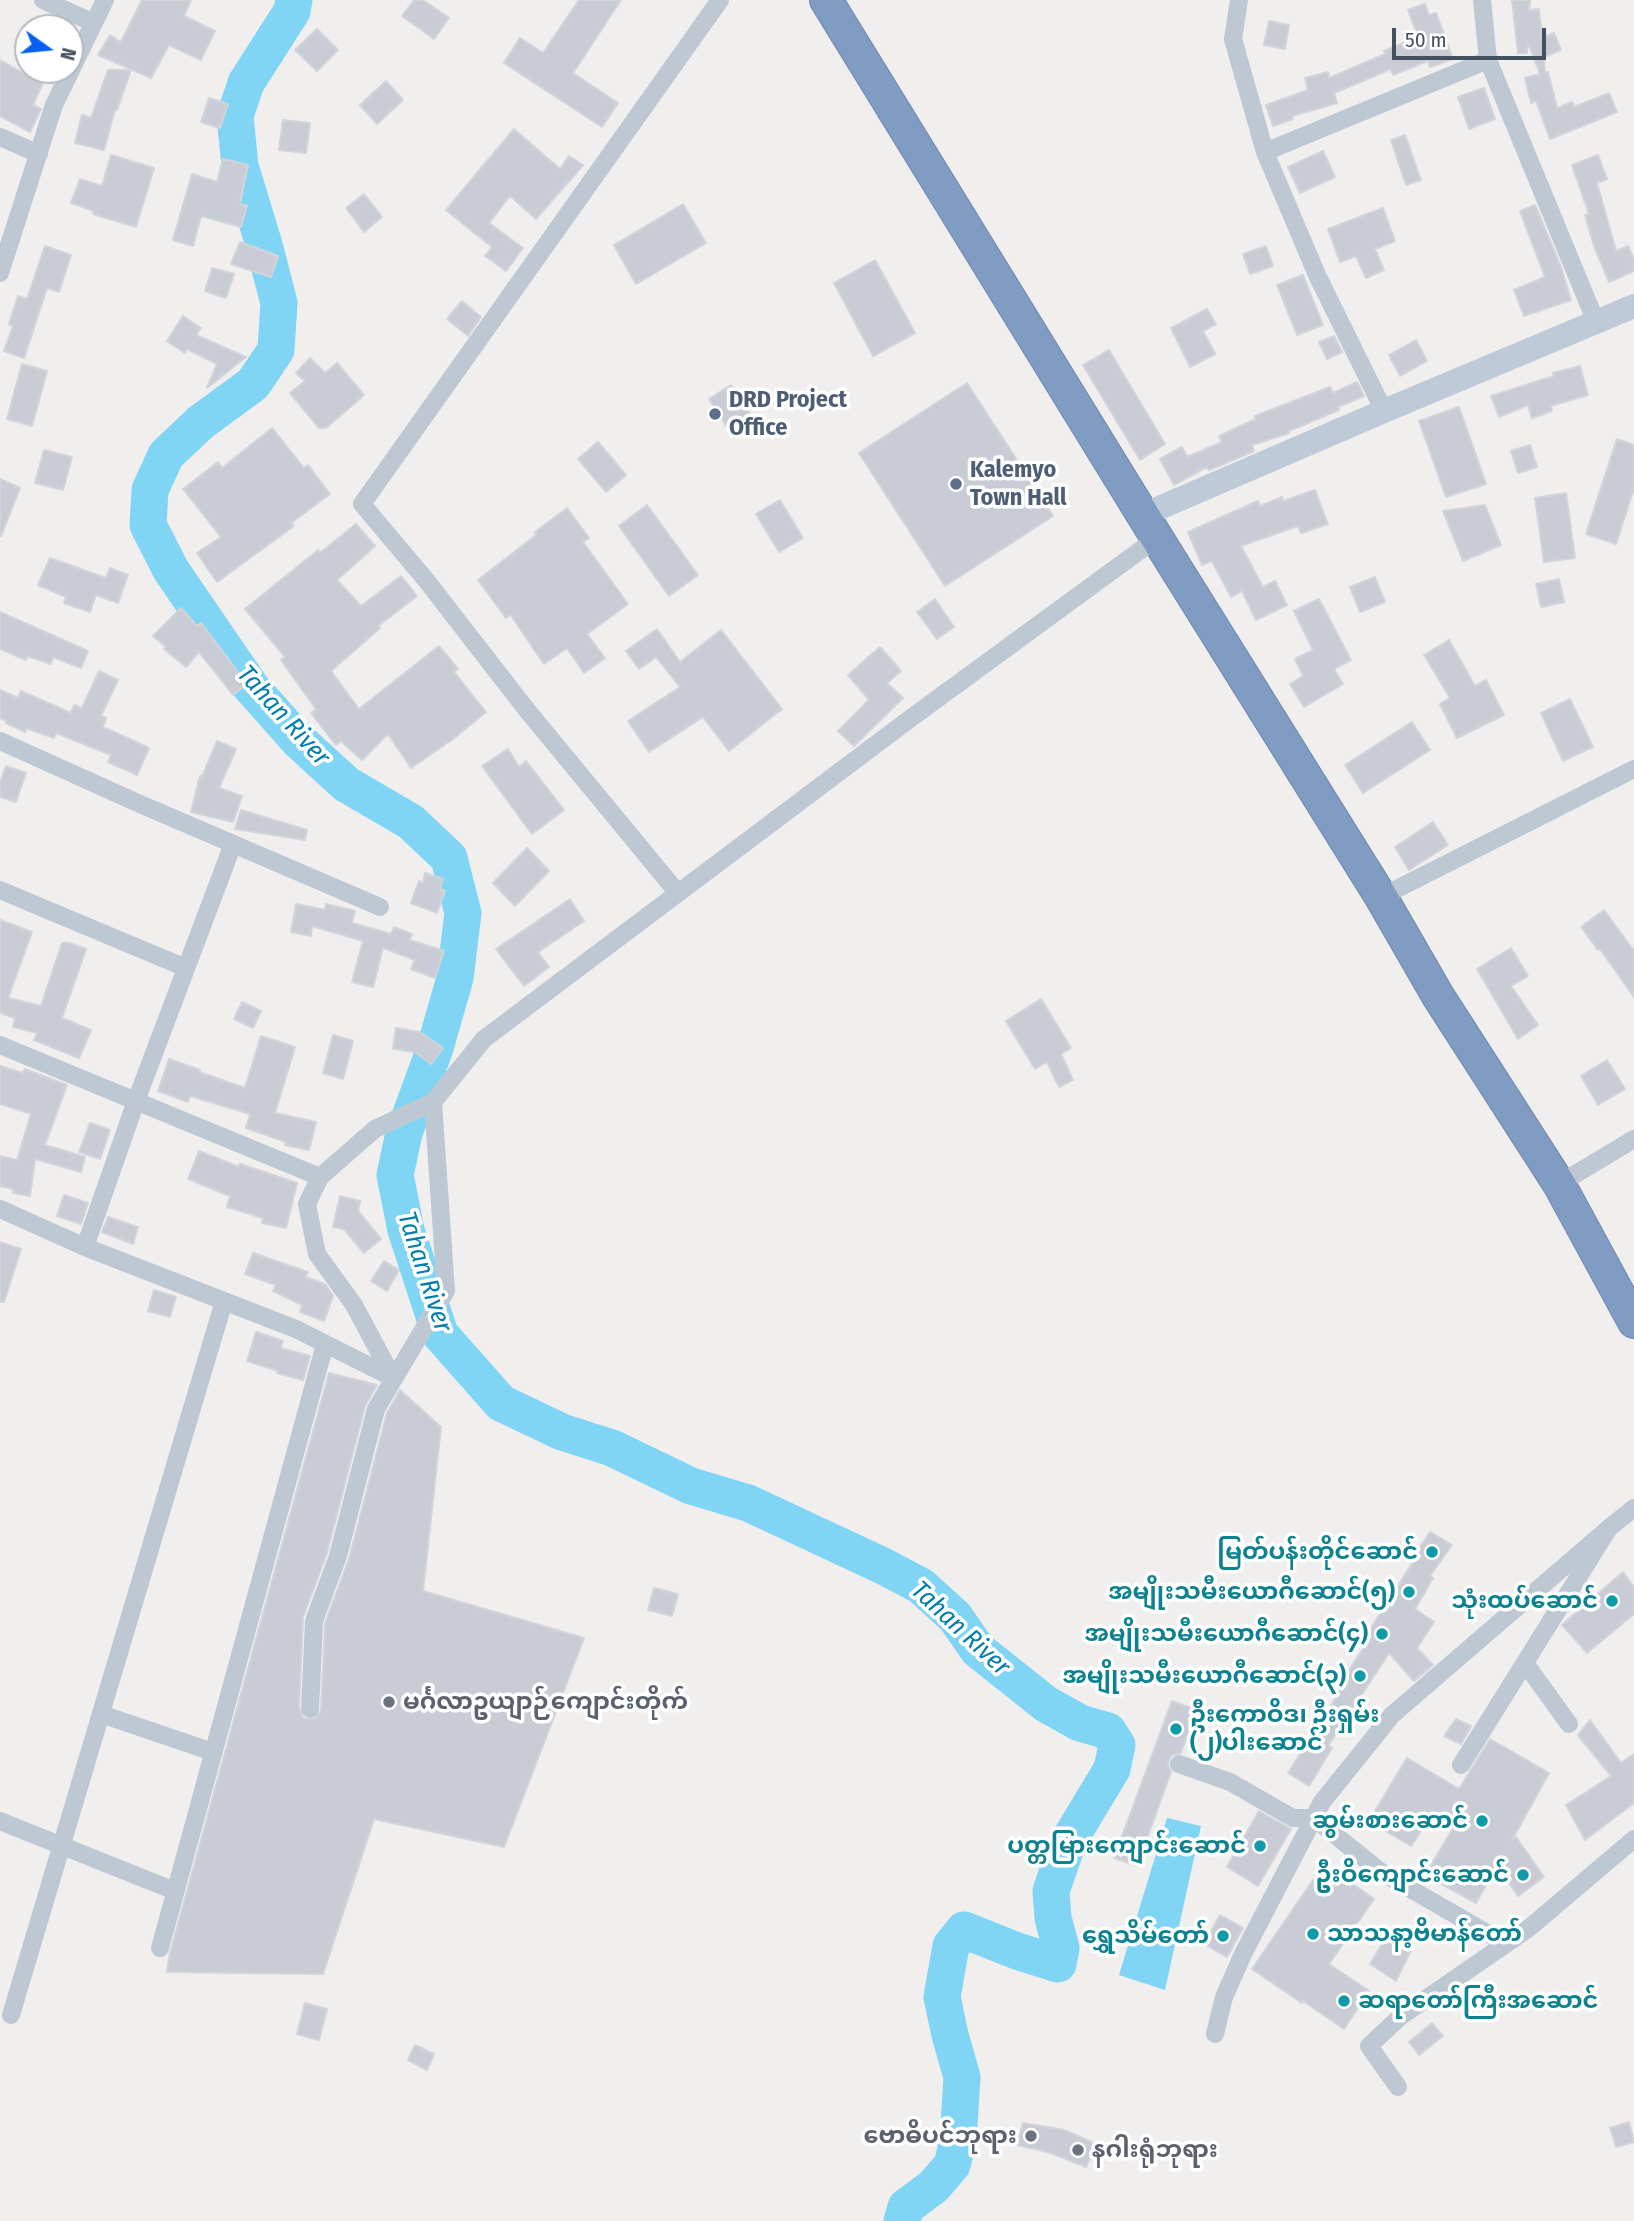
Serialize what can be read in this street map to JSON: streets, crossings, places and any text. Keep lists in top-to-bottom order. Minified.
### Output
{"water":["Tahan River"],"places":["DRD Project Office","Kalemyo Town Hall","မြတ်ပန်းတိုင်ဆောင်","အမျိုးသမီးယောဂီဆောင်(၅)","သုံးထပ်ဆောင်","အမျိုးသမီးယောဂီဆောင်(၄)","အမျိုးသမီးယောဂီဆောင်(၃)","မင်္ဂလာဥယျာဉ်ကျောင်းတိုက်","ဦးကောဝိဒ၊ ဦးရှမ်း (၂)ပါးဆောင်","ဆွမ်းစားဆောင်","ပတ္တမြားကျောင်းဆောင်","ဦးဝိကျောင်းဆောင်","သာသနာ့ဗိမာန်တော်","ရွှေသိမ်တော်","ဆရာတော်ကြီးအဆောင်","ဗောဓိပင်ဘုရား","နဂါးရုံဘုရား"],"scale_bar":"50 m","north":"right"}
